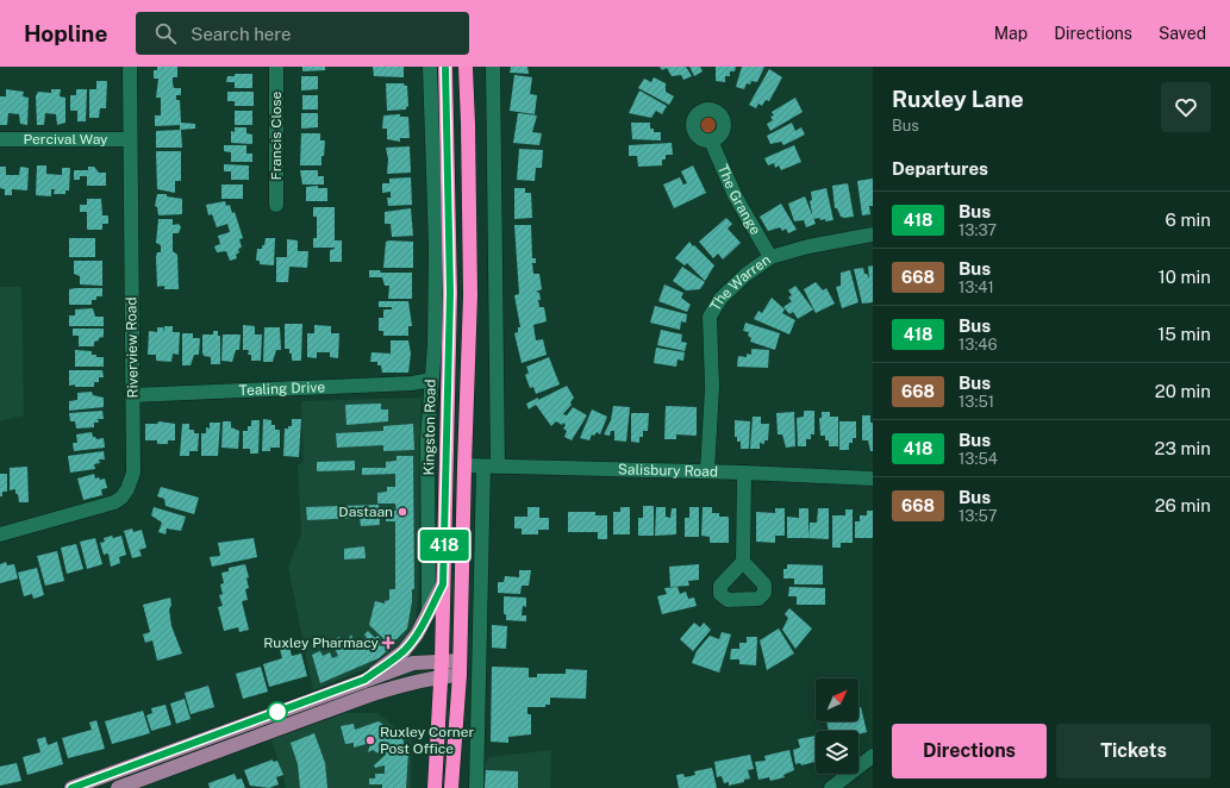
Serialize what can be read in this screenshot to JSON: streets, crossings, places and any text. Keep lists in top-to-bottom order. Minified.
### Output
{"streets":{"highway":["Kingston Road"],"street":["Francis Close","Percival Way","The Grange","The Warren","Riverview Road","Tealing Drive","Salisbury Road"]},"crossings":[["Percival Way","Riverview Road"],["The Grange","The Warren"],["The Warren","Salisbury Road"],["Riverview Road","Tealing Drive"],["Tealing Drive","Kingston Road"]],"places":{"other":["Dastaan","Ruxley Corner Post Office"],"health":["Ruxley Pharmacy"]},"lines":["bus line 418"],"north":"top right","page":{"header":"Hopline","search":"Search here","nav":["Map","Directions","Saved"],"on_map":"418","heading":[["Ruxley Lane","Bus"],"Departures"],"list":[{"mark":"418","name":"Bus","note":"13:37","value":"6 min"},{"mark":"668","name":"Bus","note":"13:41","value":"10 min"},{"mark":"418","name":"Bus","note":"13:46","value":"15 min"},{"mark":"668","name":"Bus","note":"13:51","value":"20 min"},{"mark":"418","name":"Bus","note":"13:54","value":"23 min"},{"mark":"668","name":"Bus","note":"13:57","value":"26 min"}],"buttons":["Directions","Tickets"]}}
